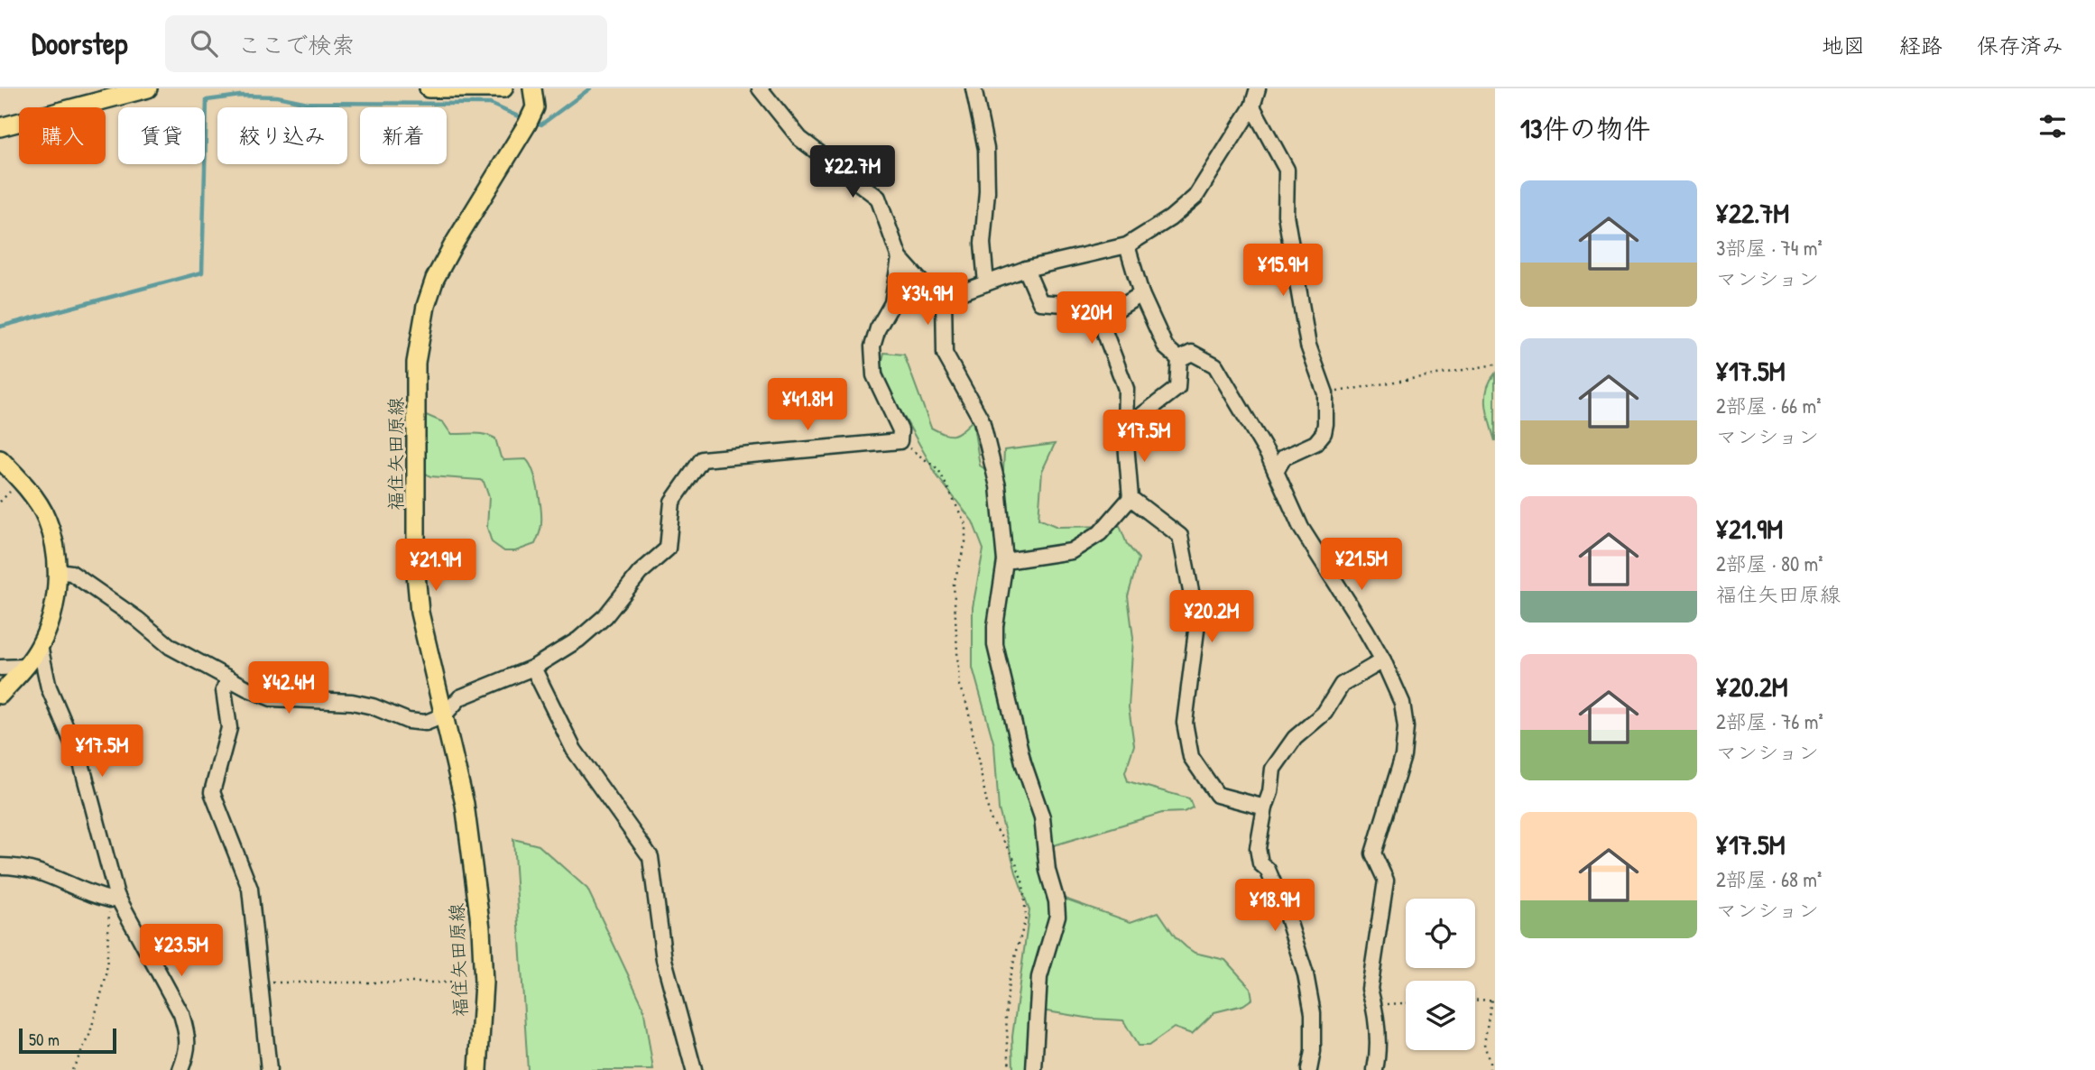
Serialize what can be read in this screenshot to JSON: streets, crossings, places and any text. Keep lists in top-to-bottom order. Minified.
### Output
{"streets":{"main road":["福住矢田原線"]},"scale_bar":"50 m","page":{"header":"Doorstep","search":"ここで検索","nav":["地図","経路","保存済み"],"heading":"13件の物件","chip":["購入","賃貸","絞り込み","新着"],"price":["¥22.7M","¥15.9M","¥34.9M","¥20M","¥41.8M","¥17.5M","¥21.5M","¥21.9M","¥20.2M","¥42.4M","¥17.5M","¥18.9M","¥23.5M"],"list":[{"name":"¥22.7M","note":"3部屋 · 74 m² · マンション"},{"name":"¥17.5M","note":"2部屋 · 66 m² · マンション"},{"name":"¥21.9M","note":"2部屋 · 80 m² · 福住矢田原線"},{"name":"¥20.2M","note":"2部屋 · 76 m² · マンション"},{"name":"¥17.5M","note":"2部屋 · 68 m² · マンション"}],"scale":"50 m"}}
